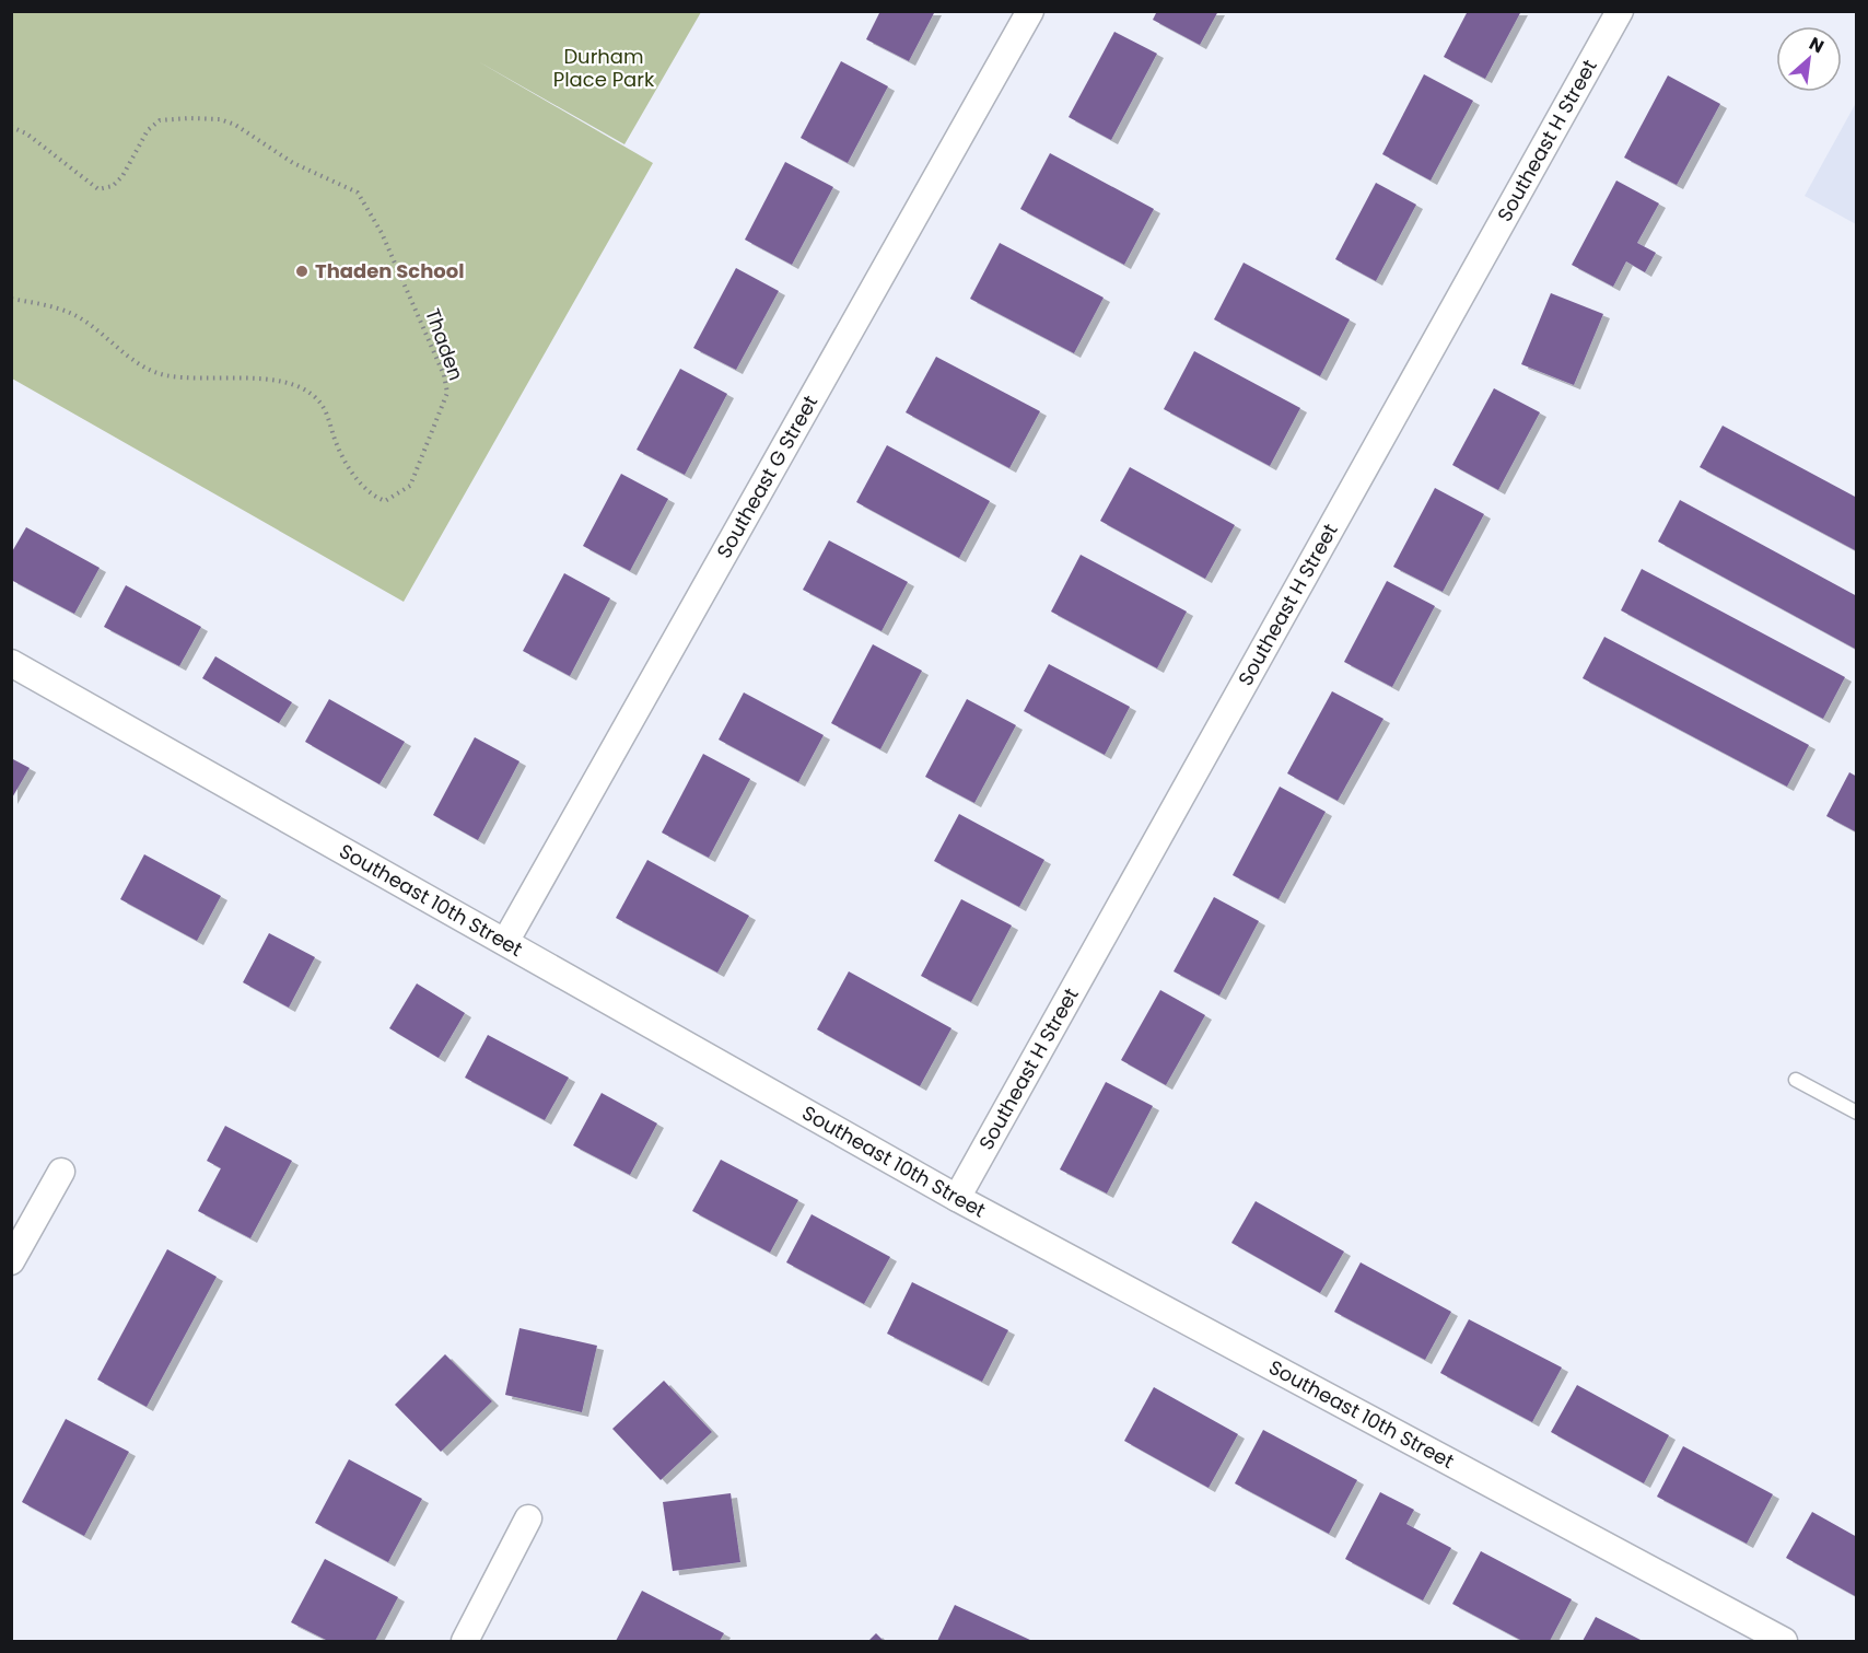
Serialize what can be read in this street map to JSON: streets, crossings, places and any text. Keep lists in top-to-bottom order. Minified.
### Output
{"streets":{"street":["Southeast H Street","Southeast G Street","Southeast 10th Street"],"path":["Thaden"]},"crossings":[["Southeast H Street","Southeast 10th Street"],["Southeast G Street","Southeast 10th Street"]],"parks":["Durham Place Park"],"places":["Thaden School"],"north":"top right"}
